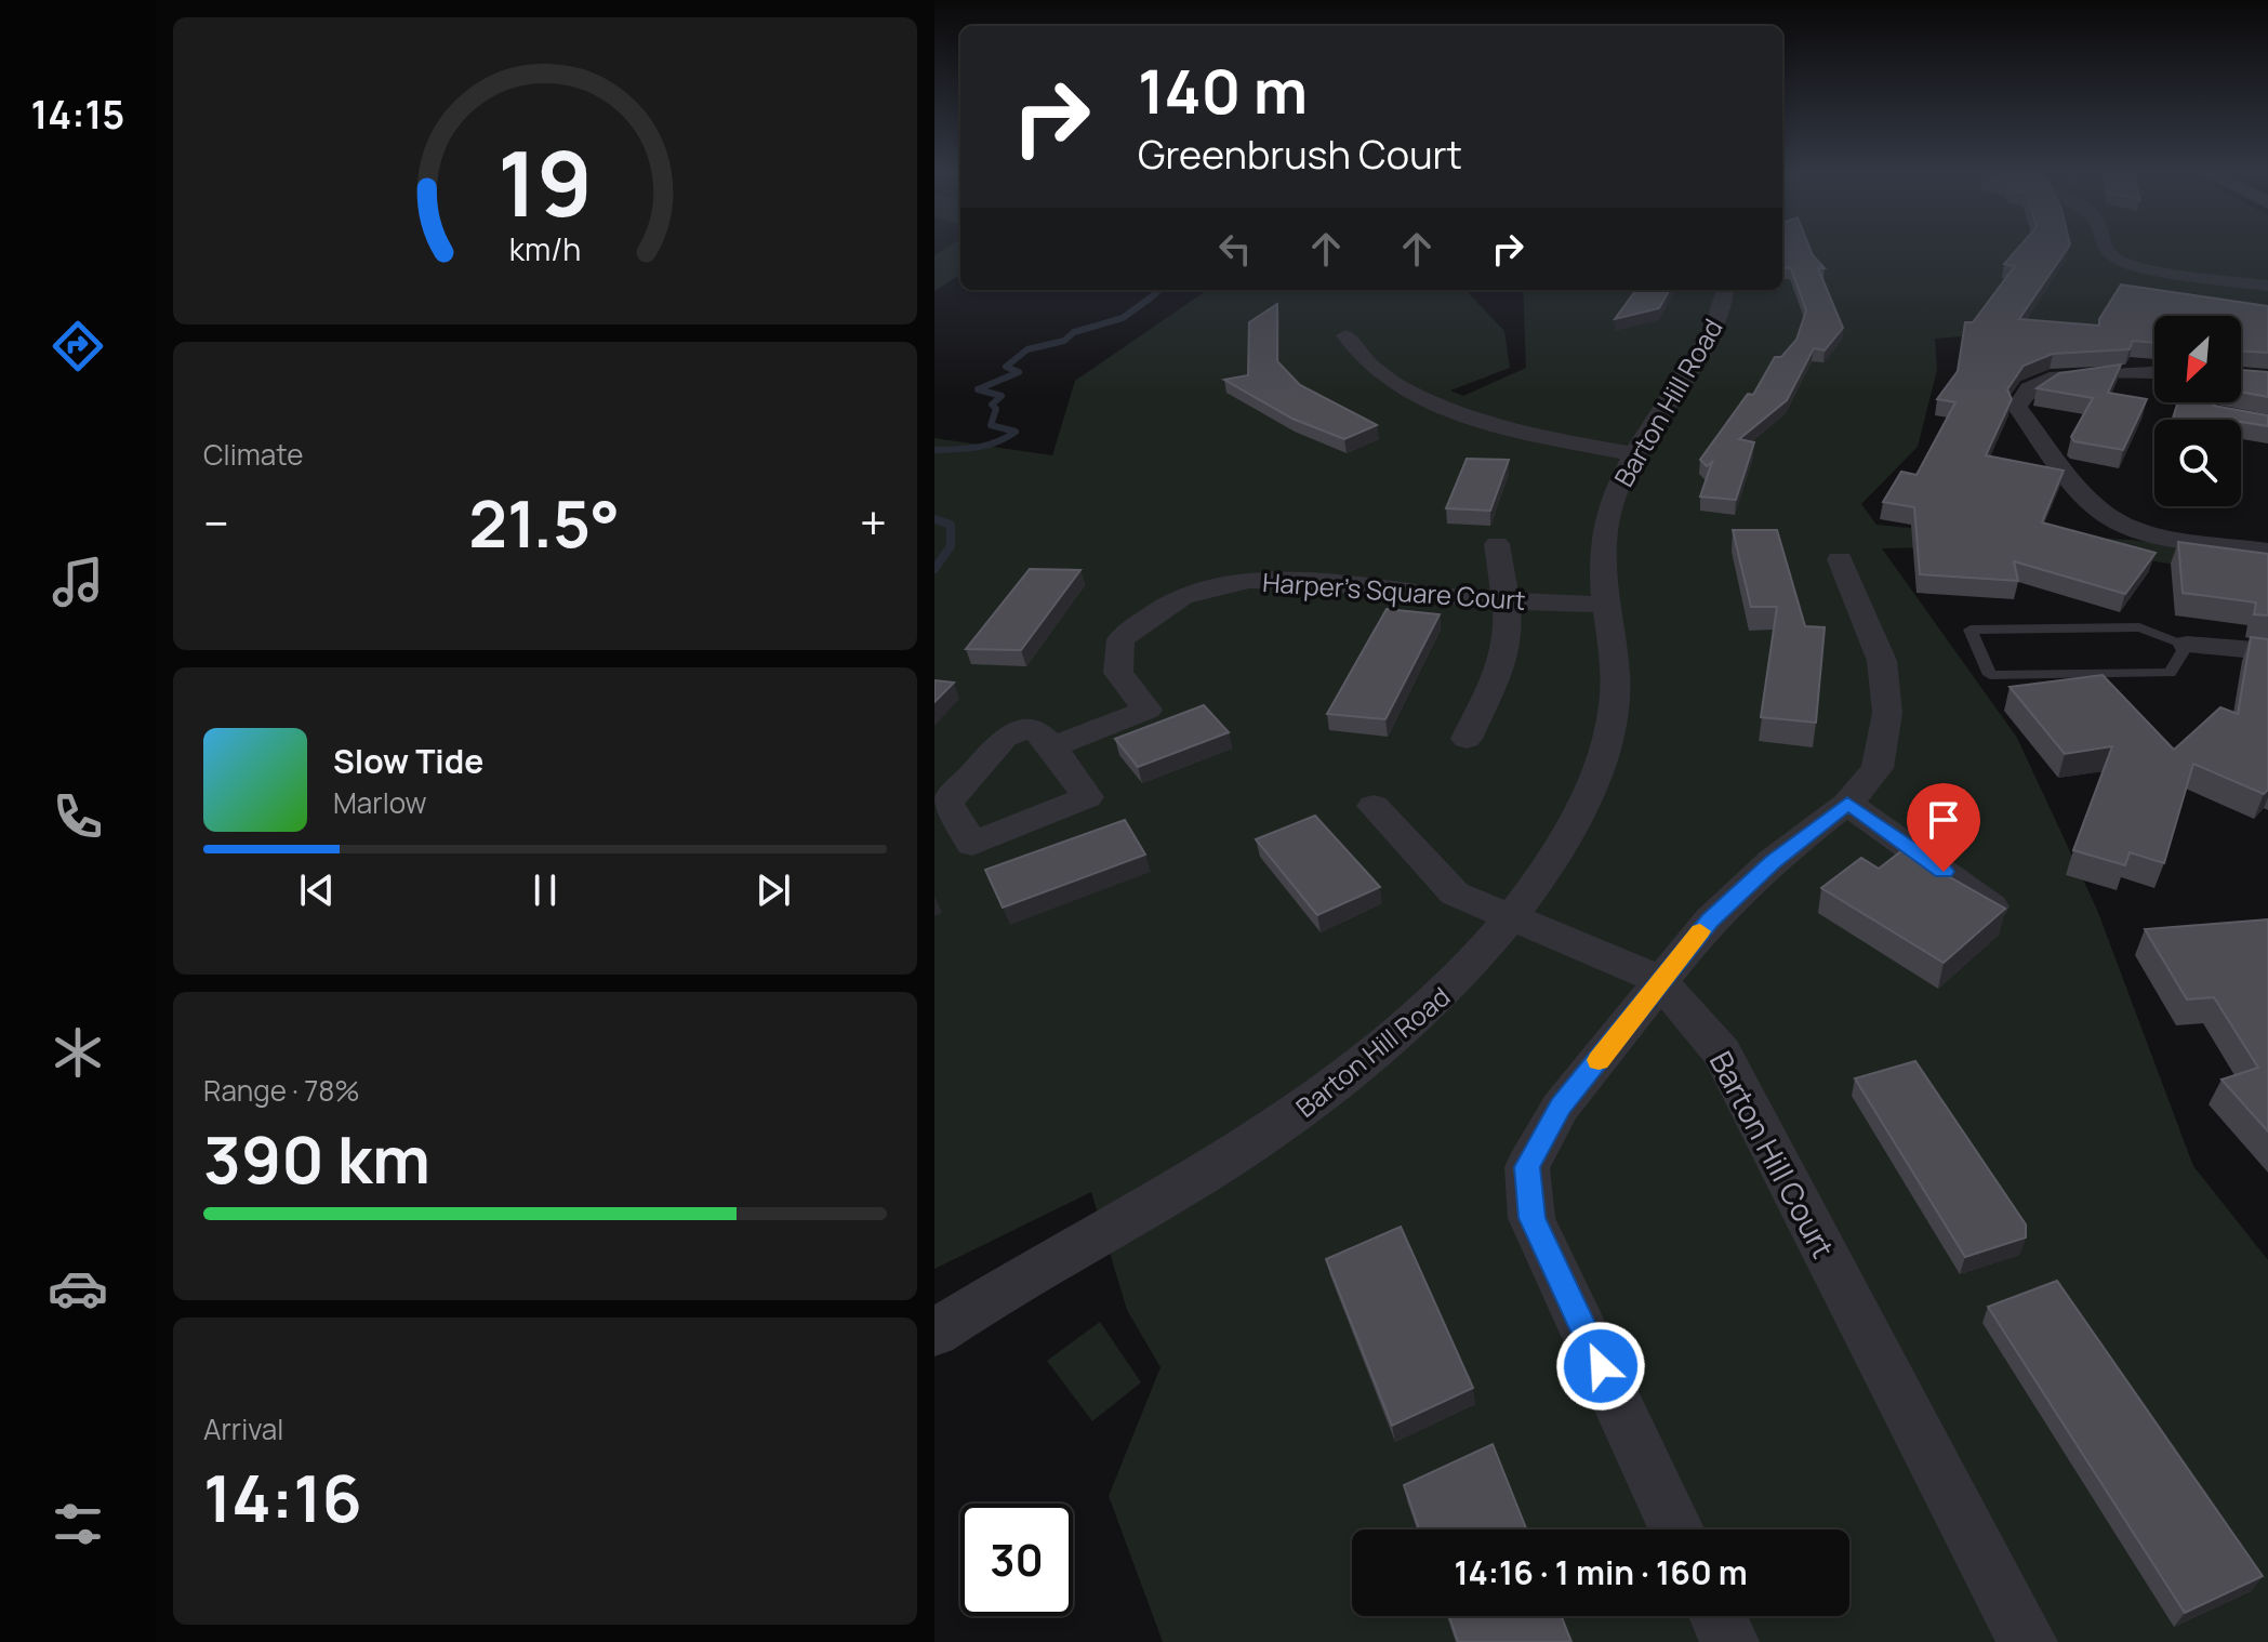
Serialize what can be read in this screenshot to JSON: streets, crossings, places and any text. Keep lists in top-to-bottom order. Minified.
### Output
{"streets":{"street":["Barton Hill Road","Harper's Square Court","Barton Hill Court"]},"crossings":[["Barton Hill Road","Harper's Square Court"],["Barton Hill Road","Barton Hill Court"]],"north":"bottom left","page":{"tabs":"14:15","turn":["140 m","Greenbrush Court"],"tile":["Climate",["Range · 78%","390 km"],["Arrival","14:16"]],"heat":["−","21.5°","+"],"song":["Slow Tide","Marlow"],"limit":"30","trip":"14:16 · 1 min · 160 m","gauge":["19","km/h"]}}
